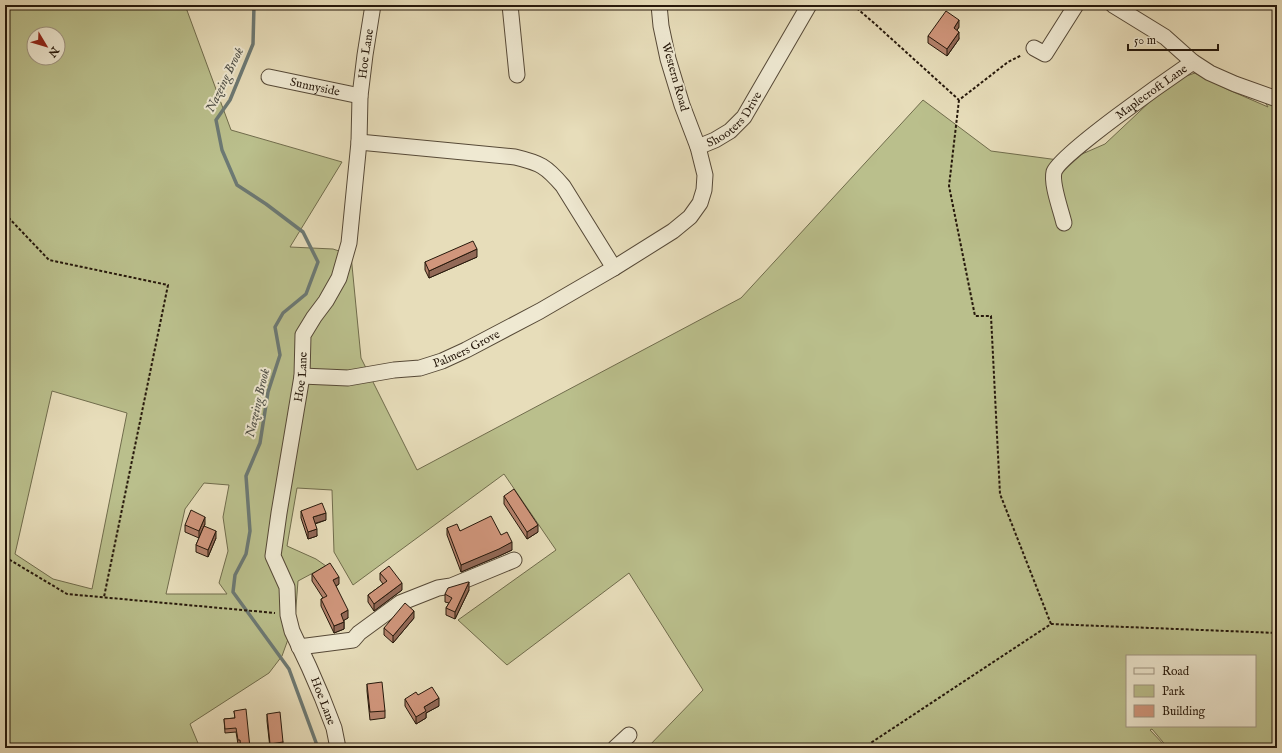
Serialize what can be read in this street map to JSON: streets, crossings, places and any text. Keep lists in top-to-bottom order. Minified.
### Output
{"streets":{"street":["Hoe Lane","Western Road","Sunnyside","Maplecroft Lane","Shooters Drive","Palmers Grove"]},"crossings":[["Hoe Lane","Sunnyside"],["Hoe Lane","Palmers Grove"],["Western Road","Shooters Drive"],["Shooters Drive","Palmers Grove"]],"water":["Nazeing Brook"],"legend":["Road","Park","Building"],"scale_bar":"50 m","north":"bottom right"}
